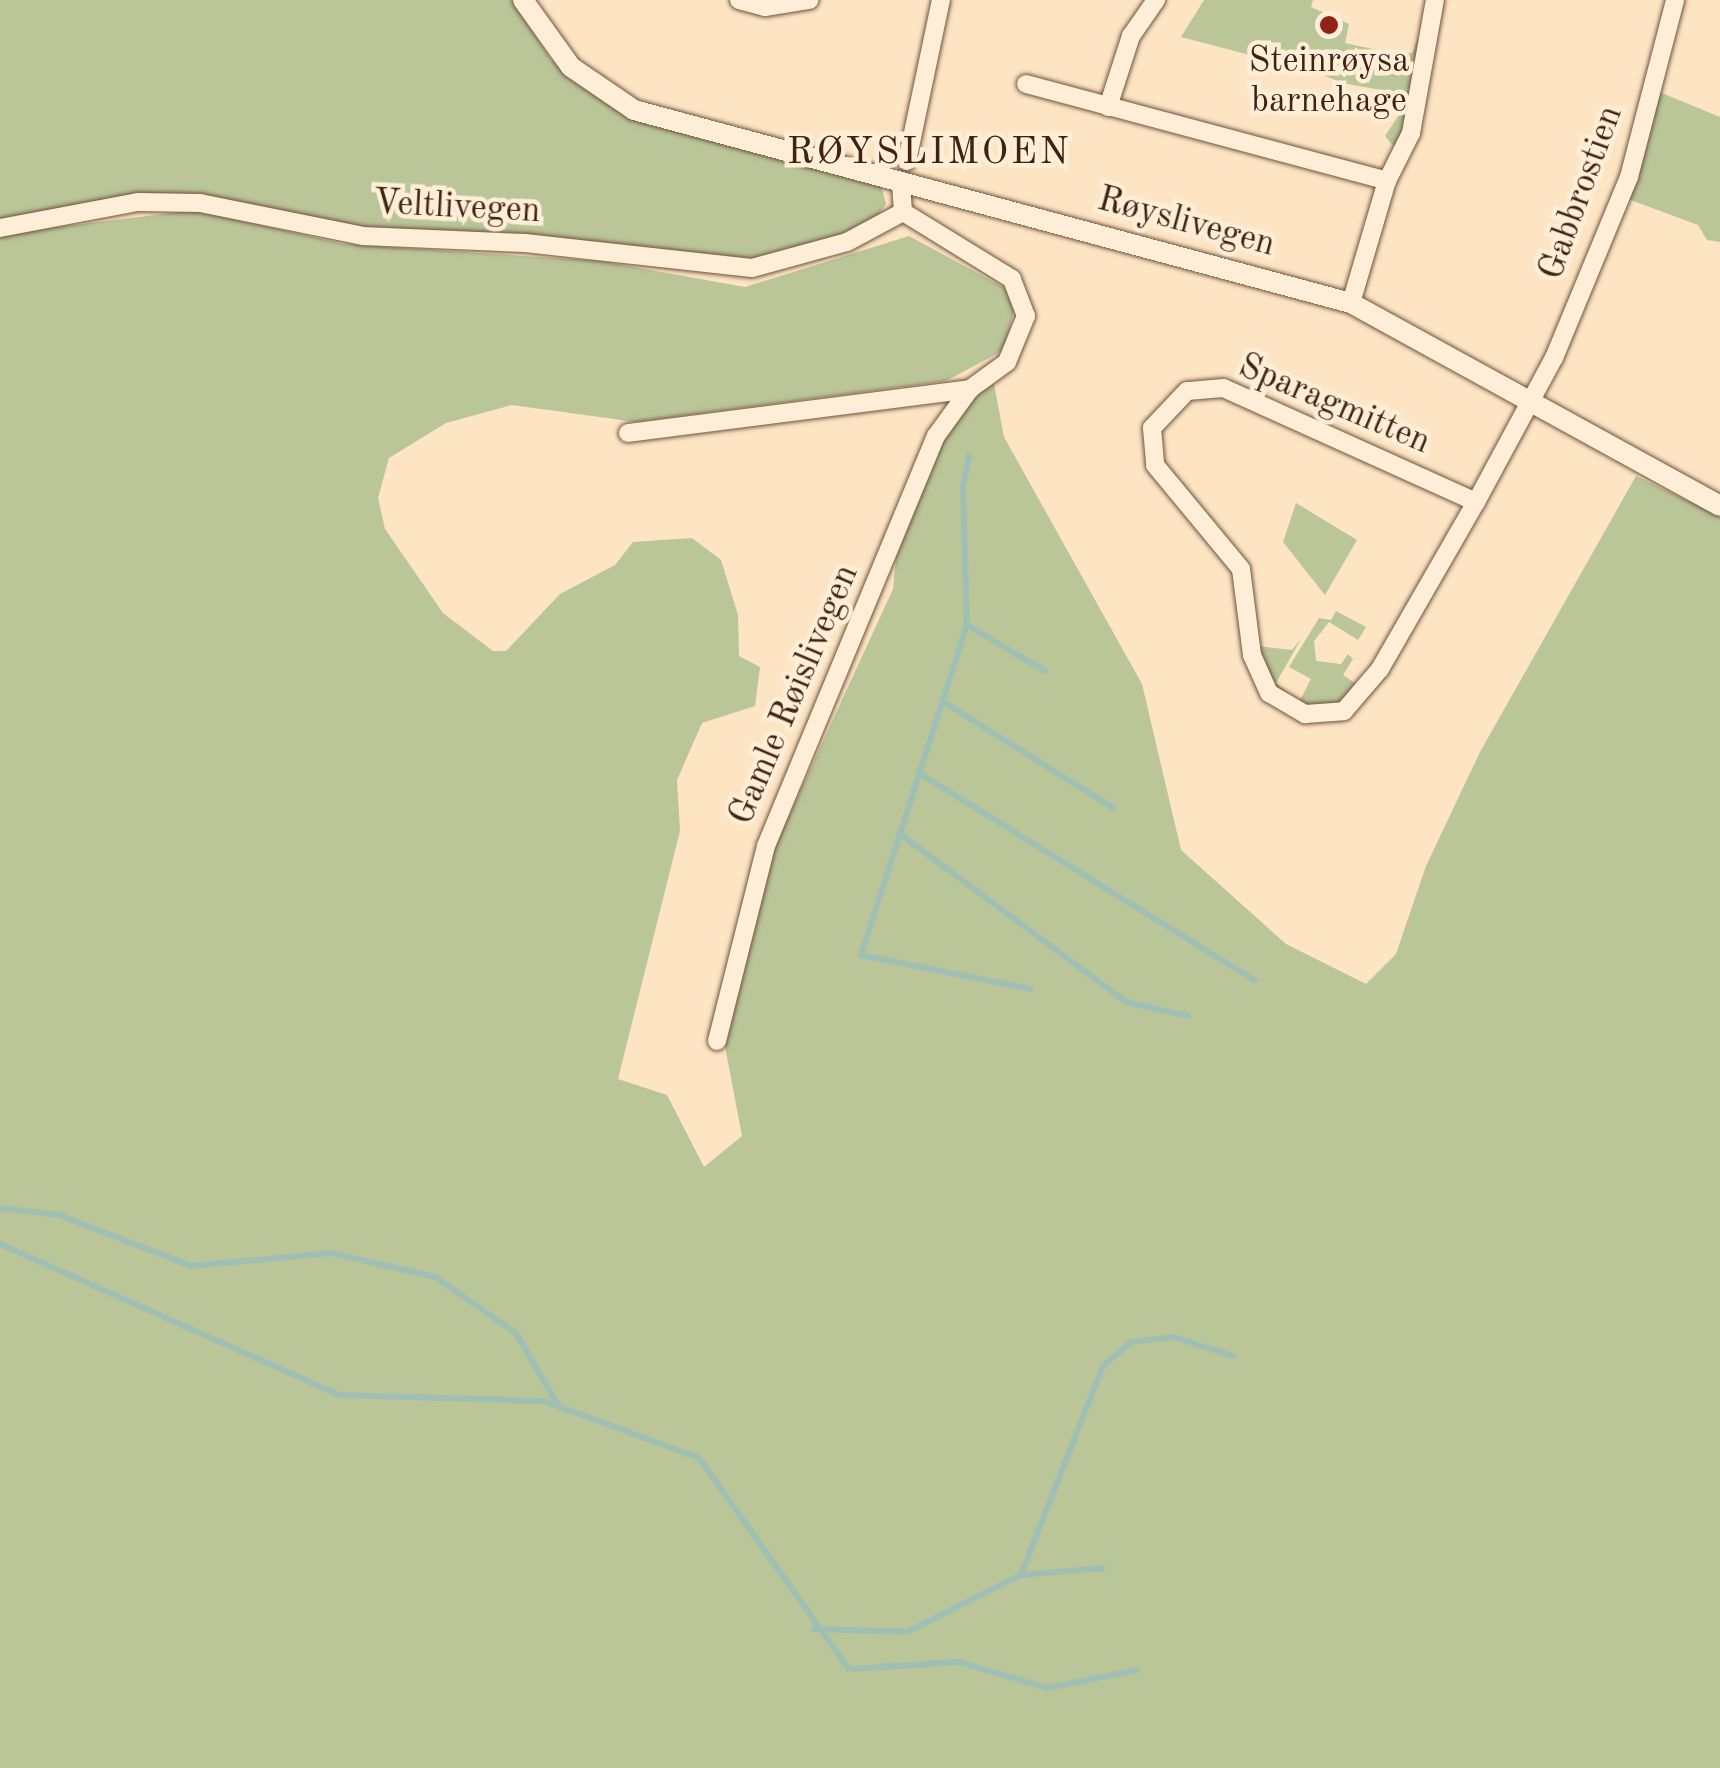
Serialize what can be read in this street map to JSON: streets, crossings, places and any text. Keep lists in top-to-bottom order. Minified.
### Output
{"streets":{"street":["Gabbrostien","Veltlivegen","Røyslivegen","Sparagmitten","Gamle Røislivegen"]},"crossings":[["Gabbrostien","Røyslivegen"],["Gabbrostien","Sparagmitten"],["Veltlivegen","Gamle Røislivegen"],["Røyslivegen","Sparagmitten"]],"districts":["RØYSLIMOEN"],"places":["Steinrøysa barnehage"]}
